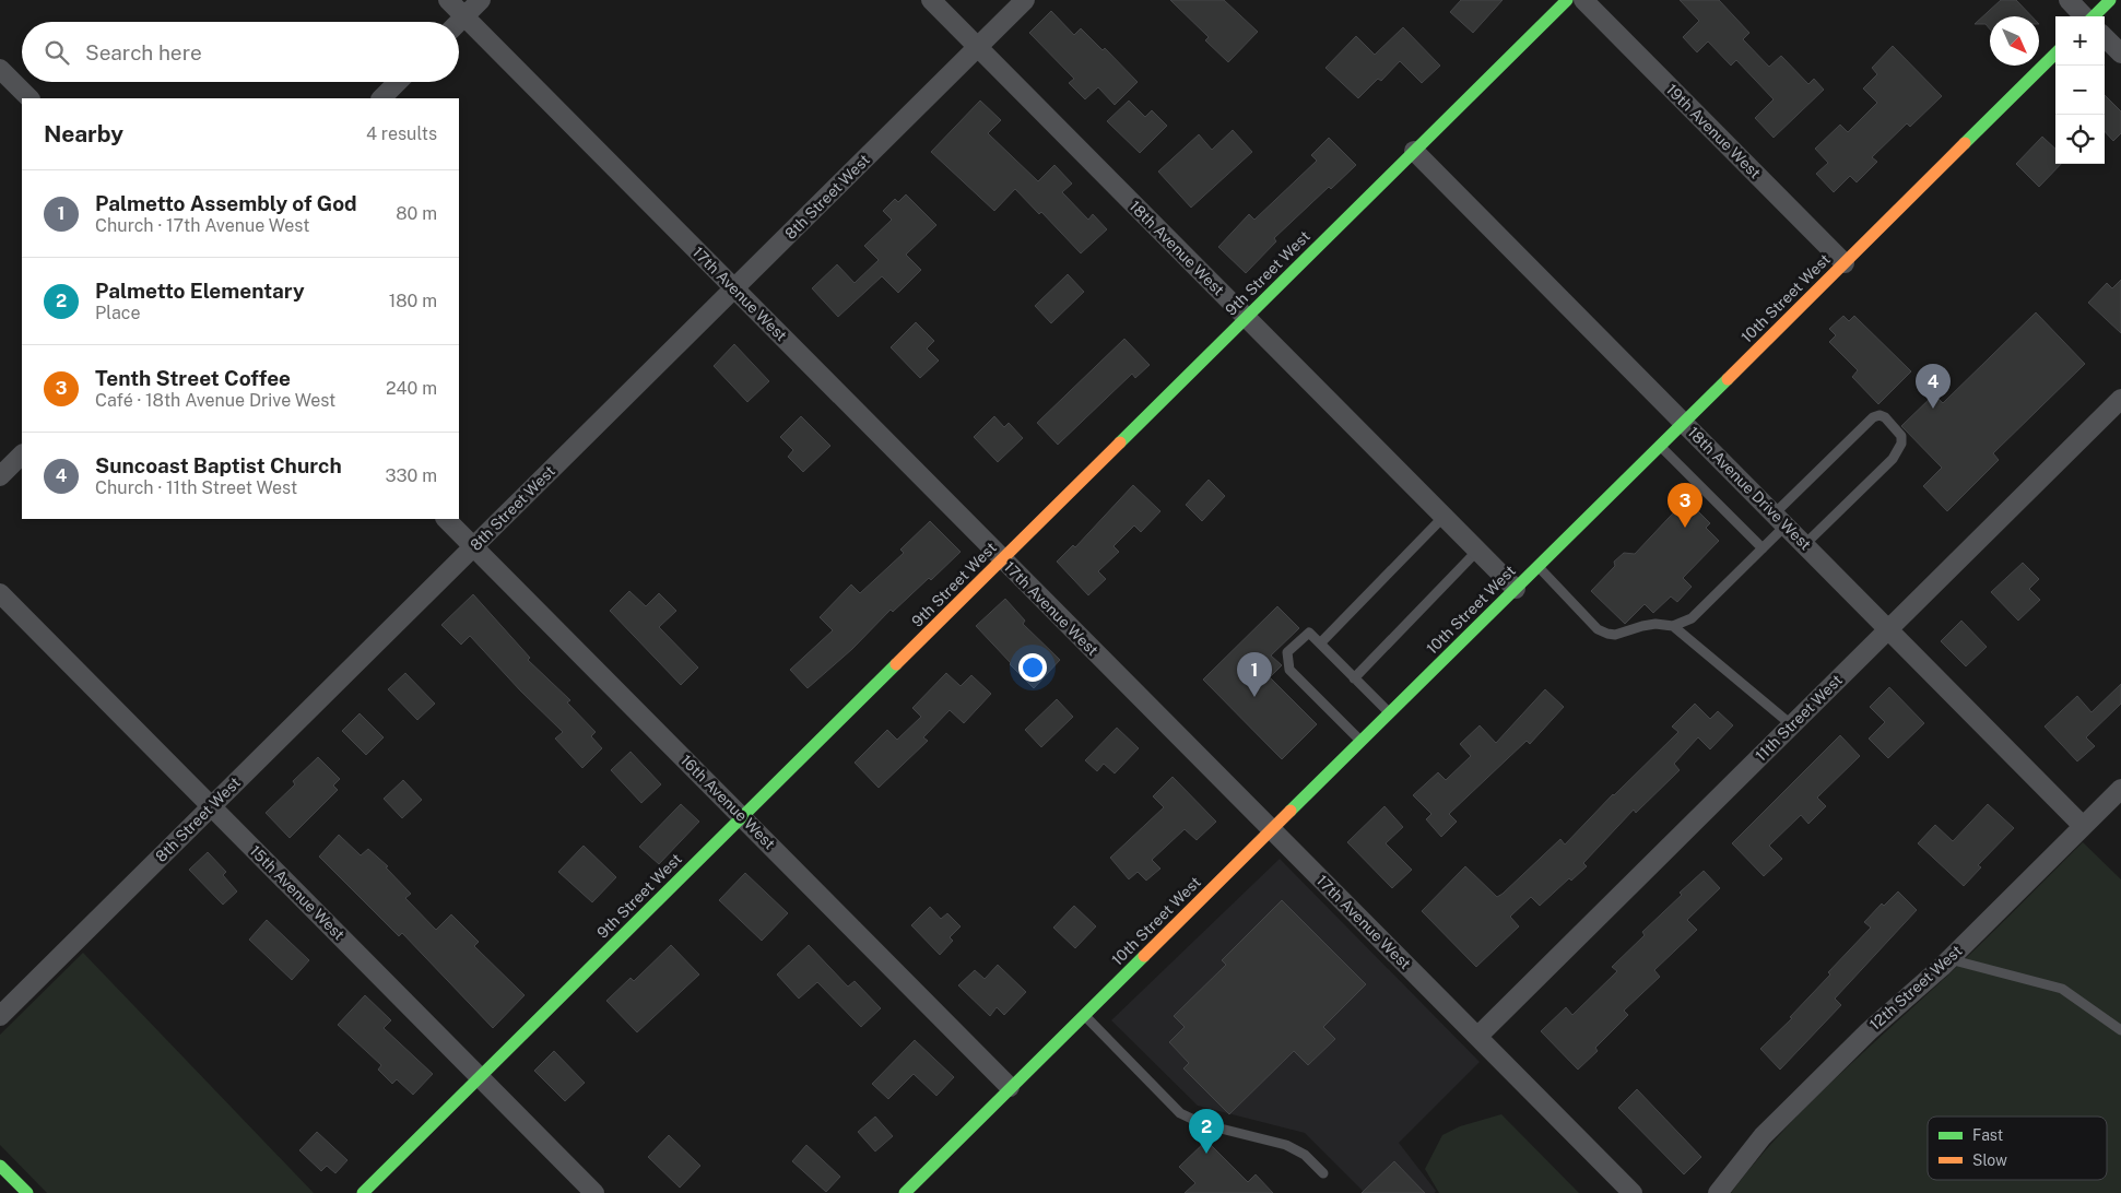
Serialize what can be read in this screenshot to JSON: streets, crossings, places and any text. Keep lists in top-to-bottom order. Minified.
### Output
{"streets":{"street":["19th Avenue West","8th Street West","18th Avenue West","9th Street West","17th Avenue West","10th Street West","18th Avenue Drive West","11th Street West","16th Avenue West","15th Avenue West","12th Street West"]},"crossings":[["19th Avenue West","10th Street West"],["8th Street West","18th Avenue West"],["8th Street West","17th Avenue West"],["8th Street West","16th Avenue West"],["8th Street West","15th Avenue West"],["18th Avenue West","9th Street West"],["18th Avenue West","10th Street West"],["9th Street West","17th Avenue West"],["9th Street West","18th Avenue Drive West"],["9th Street West","16th Avenue West"],["9th Street West","15th Avenue West"],["17th Avenue West","10th Street West"],["17th Avenue West","11th Street West"],["10th Street West","18th Avenue Drive West"],["10th Street West","16th Avenue West"],["18th Avenue Drive West","11th Street West"],["18th Avenue Drive West","12th Street West"]],"legend":["Fast","Slow"],"north":"bottom right","page":{"map_buttons":["+","−"],"search":"Search here","heading":["Nearby","4 results"],"list":[{"mark":"1","name":"Palmetto Assembly of God","note":"Church · 17th Avenue West","value":"80 m"},{"mark":"2","name":"Palmetto Elementary","note":"Place","value":"180 m"},{"mark":"3","name":"Tenth Street Coffee","note":"Café · 18th Avenue Drive West","value":"240 m"},{"mark":"4","name":"Suncoast Baptist Church","note":"Church · 11th Street West","value":"330 m"}],"pins":["4","3","1","2"]}}
